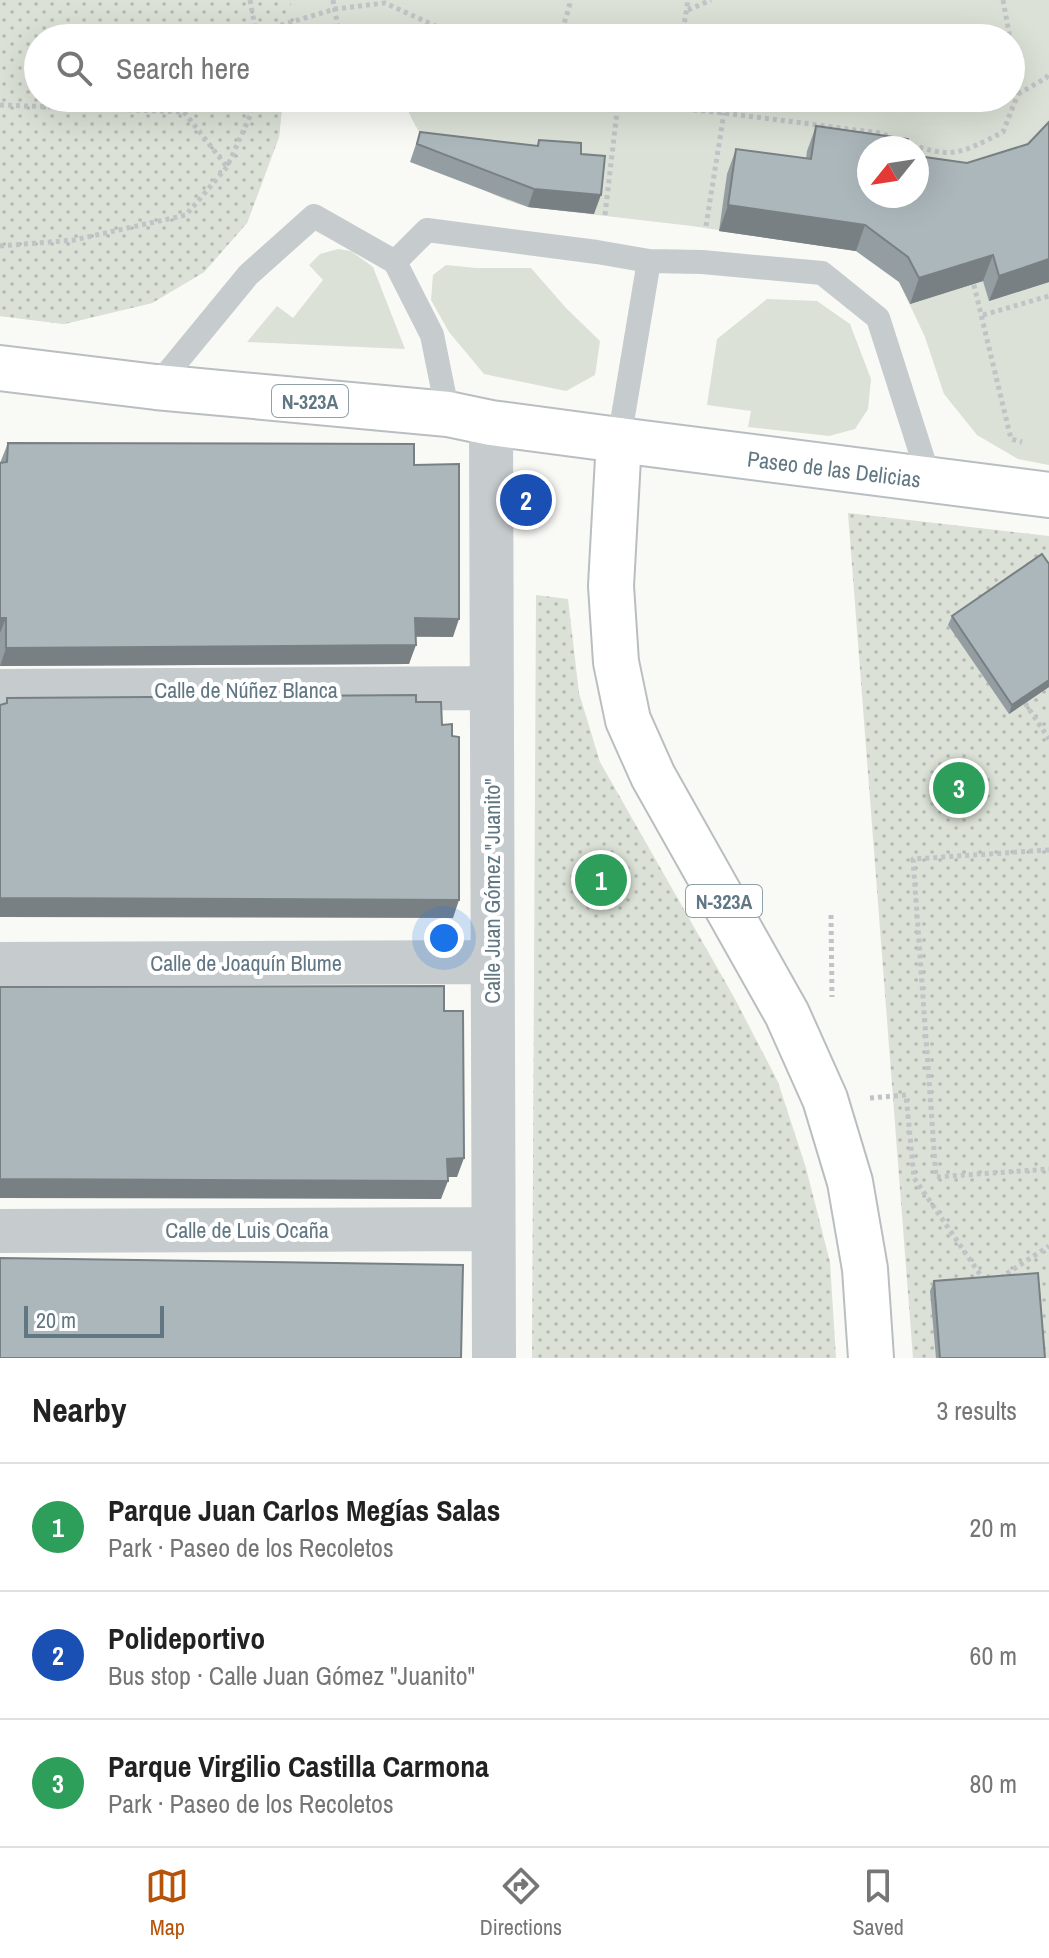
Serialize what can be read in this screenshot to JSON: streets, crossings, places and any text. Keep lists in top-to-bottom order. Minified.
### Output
{"streets":{"main road":["N-323A","Paseo de las Delicias"],"street":["Calle de Núñez Blanca","Calle Juan Gómez \"Juanito\"","Calle de Joaquín Blume","Calle de Luis Ocaña"]},"crossings":[["N-323A","Paseo de las Delicias"],["N-323A","Calle Juan Gómez \"Juanito\""],["Calle de Núñez Blanca","Calle Juan Gómez \"Juanito\""],["Calle Juan Gómez \"Juanito\"","Calle de Joaquín Blume"],["Calle Juan Gómez \"Juanito\"","Calle de Luis Ocaña"]],"scale_bar":"20 m","north":"bottom left","page":{"search":"Search here","pins":["2","3","1"],"scale":"20 m","heading":["Nearby","3 results"],"list":[{"mark":"1","name":"Parque Juan Carlos Megías Salas","note":"Park · Paseo de los Recoletos","value":"20 m"},{"mark":"2","name":"Polideportivo","note":"Bus stop · Calle Juan Gómez \"Juanito\"","value":"60 m"},{"mark":"3","name":"Parque Virgilio Castilla Carmona","note":"Park · Paseo de los Recoletos","value":"80 m"}],"nav":["Map","Directions","Saved"]}}
